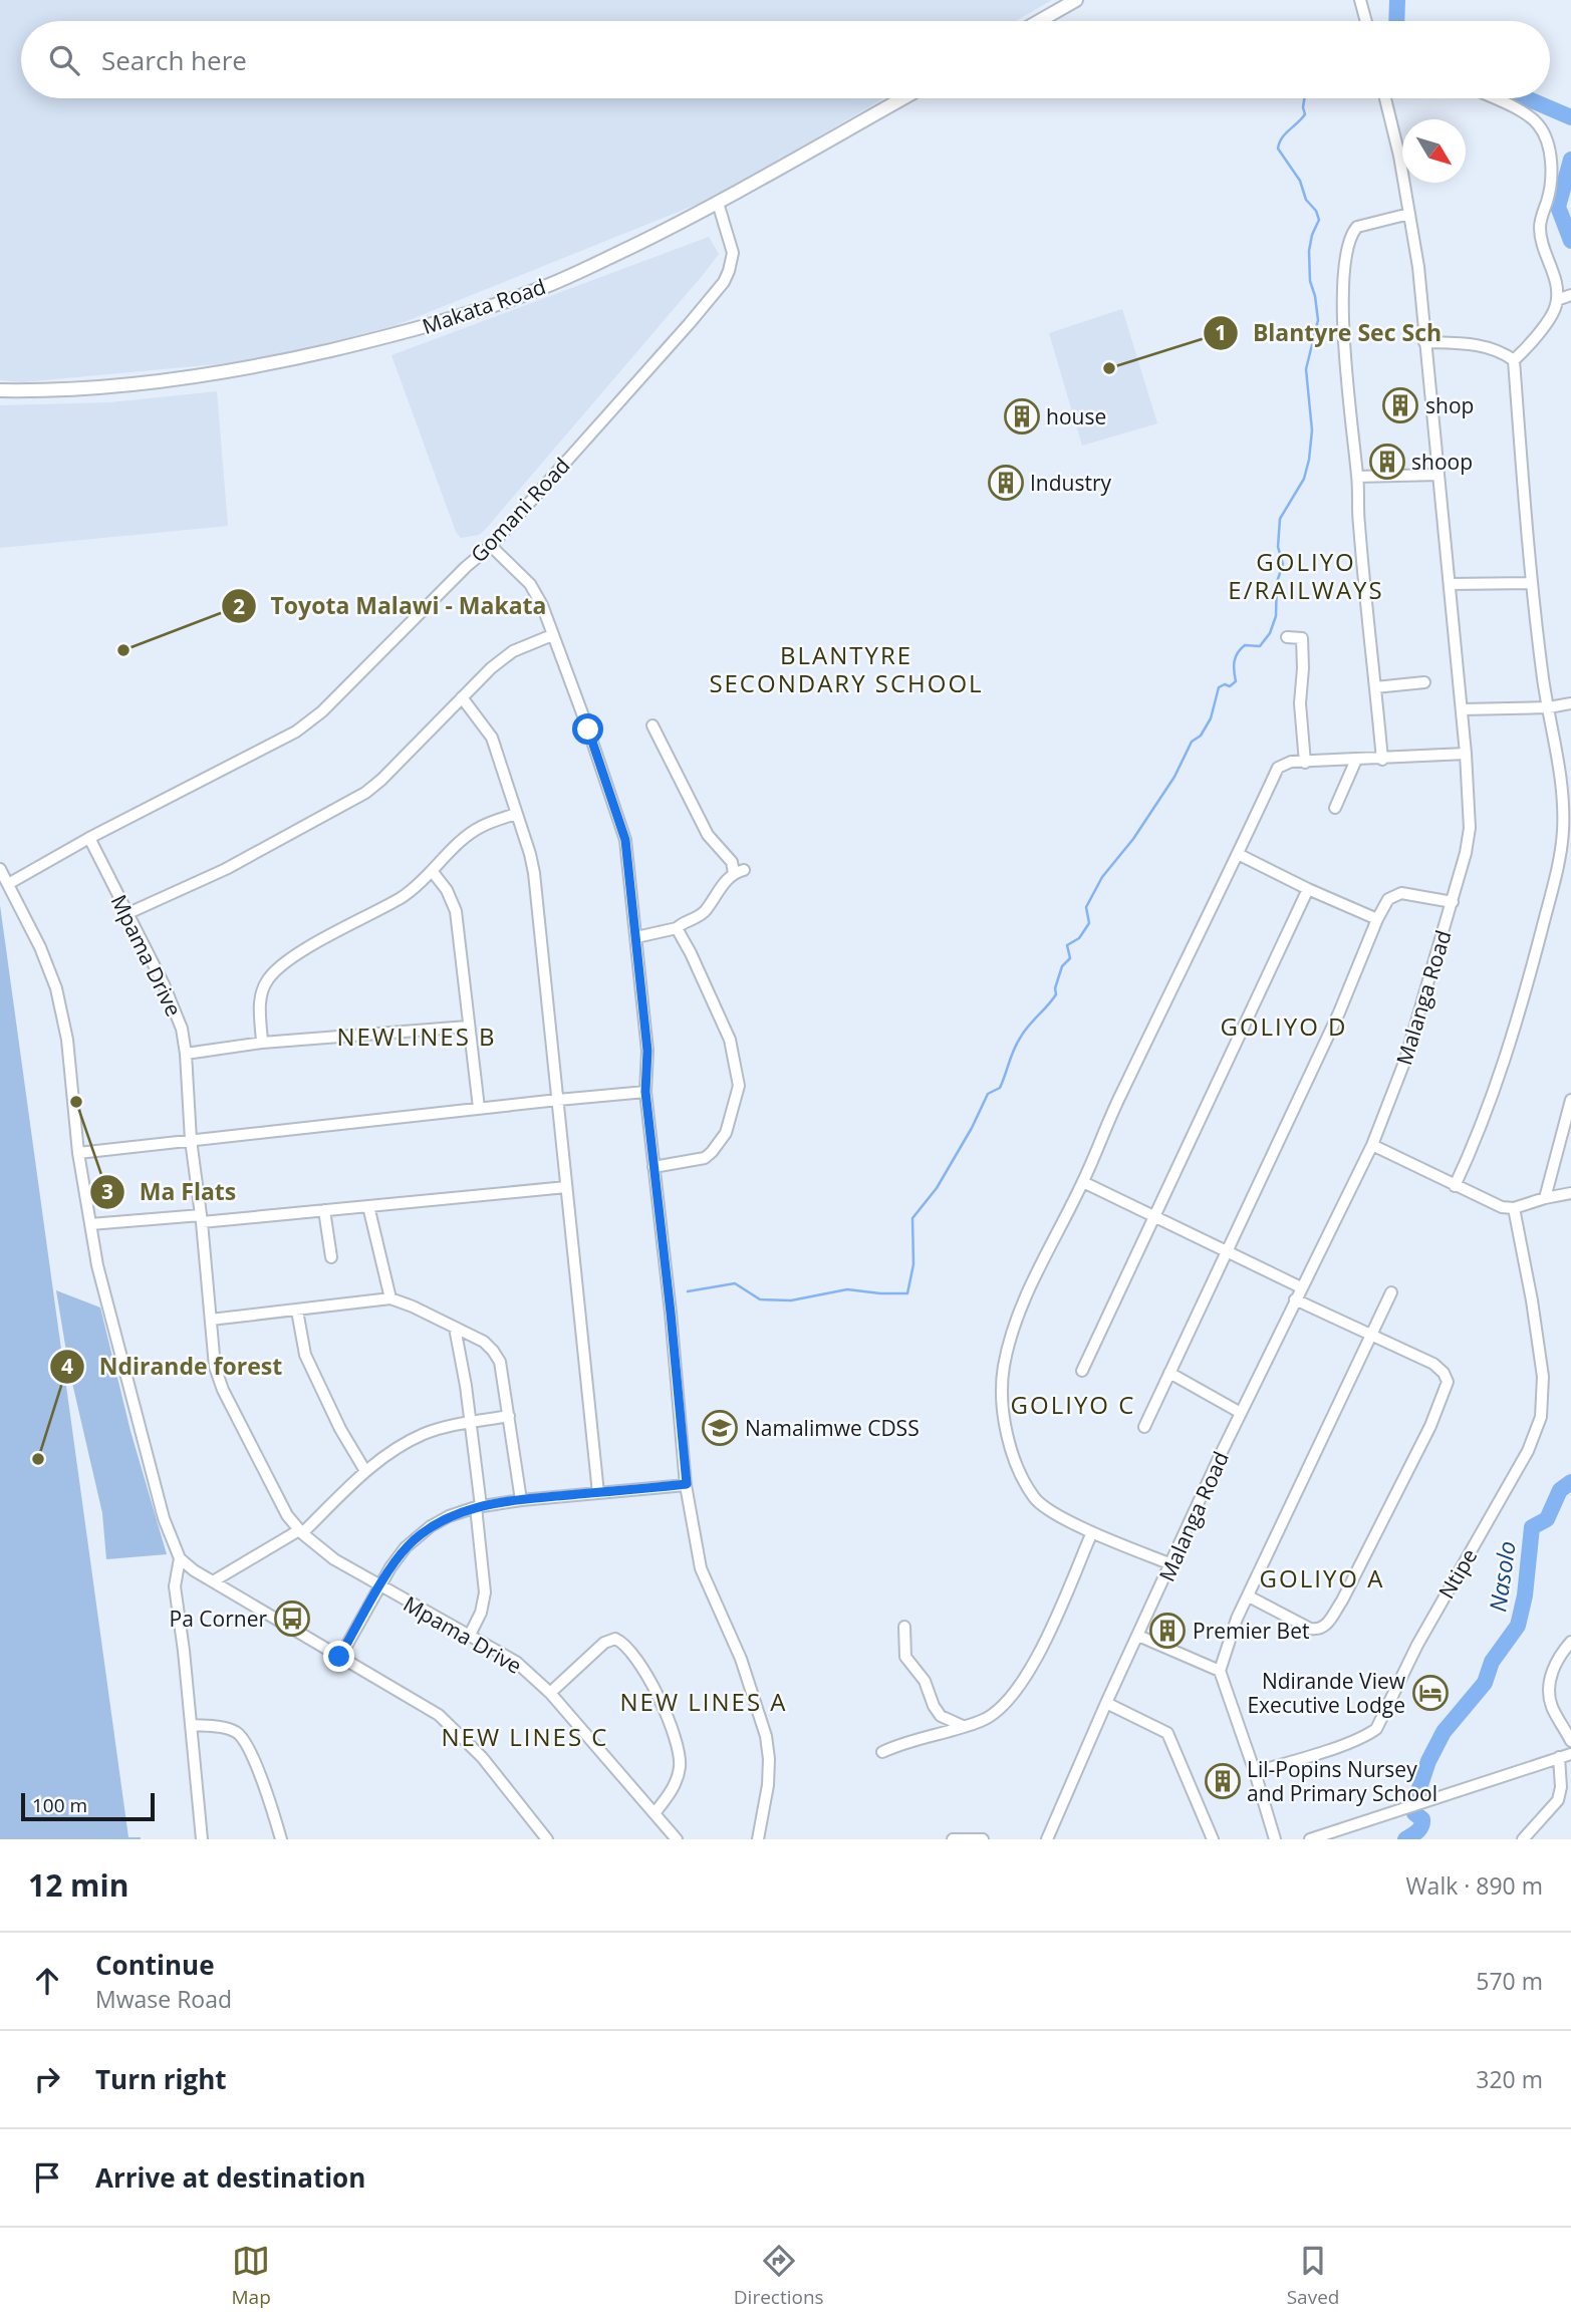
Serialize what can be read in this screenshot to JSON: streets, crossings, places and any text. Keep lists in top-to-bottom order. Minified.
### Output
{"streets":{"main road":["Makata Road"],"street":["Gomani Road","Mpama Drive","Malanga Road","Ntipe"]},"crossings":[["Makata Road","Gomani Road"],["Gomani Road","Mpama Drive"]],"districts":["GOLIYO E/RAILWAYS","BLANTYRE SECONDARY SCHOOL","GOLIYO D","NEWLINES B","GOLIYO C","GOLIYO A","NEW LINES A","NEW LINES C"],"water":["Nasolo"],"places":{"other":["Blantyre Sec Sch","Toyota Malawi - Makata","Ma Flats","Ndirande forest"],"building":["shop","house","shoop","Industry","Premier Bet","Lil-Popins Nursey and Primary School"],"school or university":["Namalimwe CDSS"],"bus stop":["Pa Corner"],"hotel":["Ndirande View Executive Lodge"]},"scale_bar":"100 m","north":"bottom right","page":{"search":"Search here","scale":"100 m","heading":["12 min","Walk · 890 m"],"list":[["Continue","Mwase Road","570 m"],["Turn right","320 m"],"Arrive at destination"],"nav":["Map","Directions","Saved"]}}
